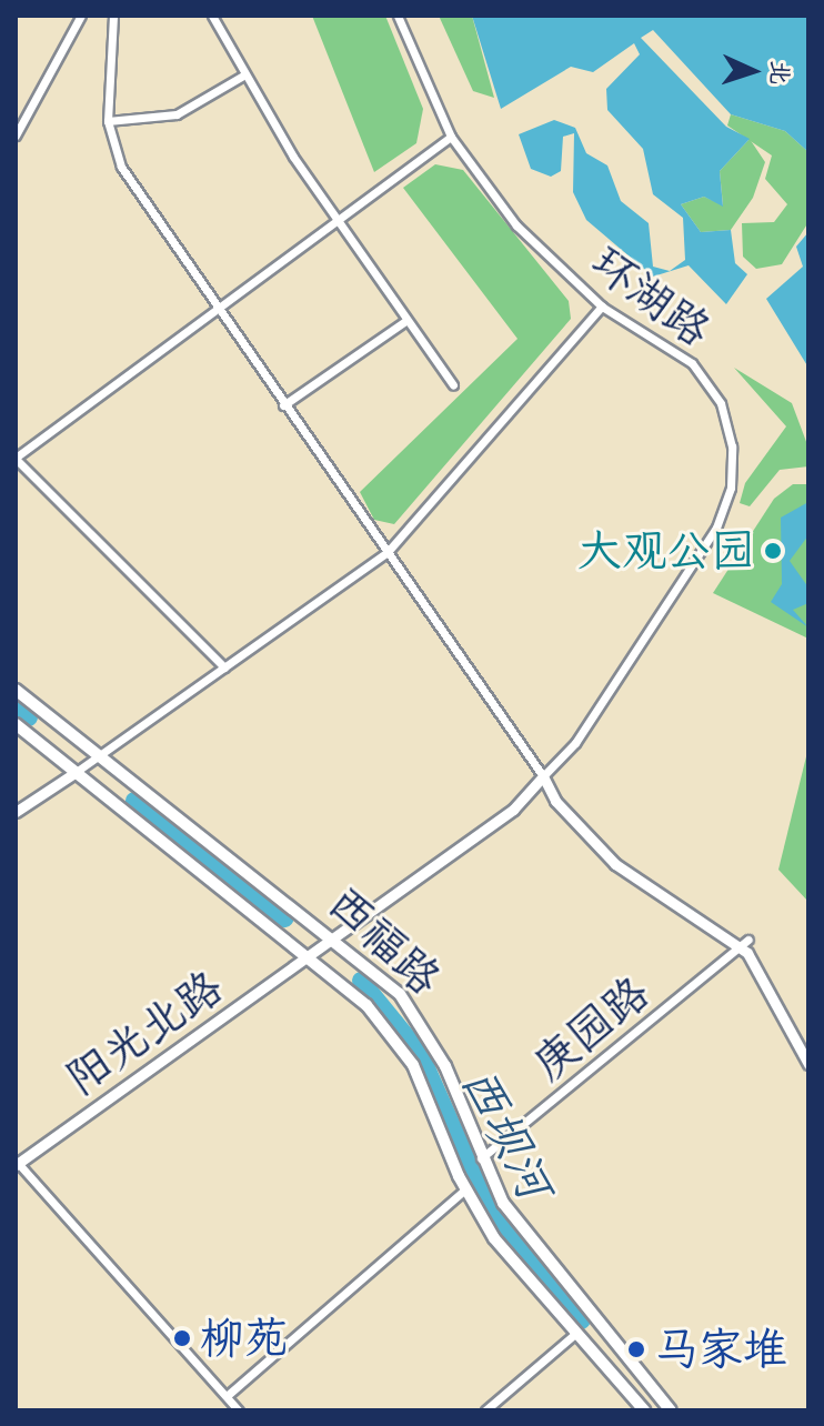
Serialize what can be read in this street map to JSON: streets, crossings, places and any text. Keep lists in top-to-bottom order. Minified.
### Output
{"streets":{"main road":["西福路"],"street":["环湖路","庚园路","阳光北路"]},"crossings":[["环湖路","阳光北路"],["西福路","庚园路"],["西福路","阳光北路"]],"water":["西坝河"],"places":["大观公园","柳苑","马家堆"],"north":"right"}
